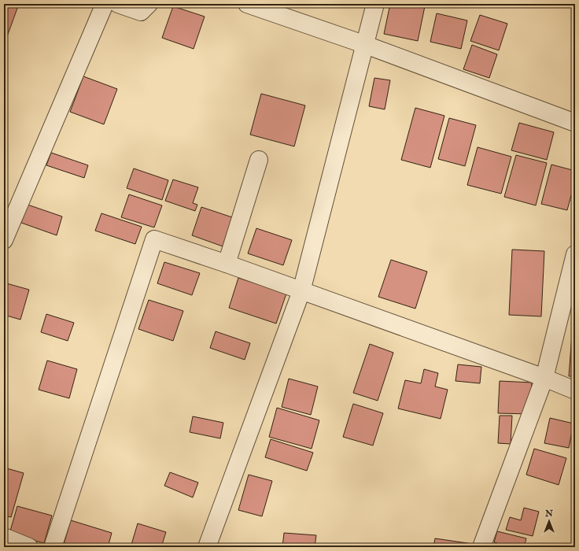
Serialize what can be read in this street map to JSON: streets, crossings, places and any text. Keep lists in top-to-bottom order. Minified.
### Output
{"north":"top"}
